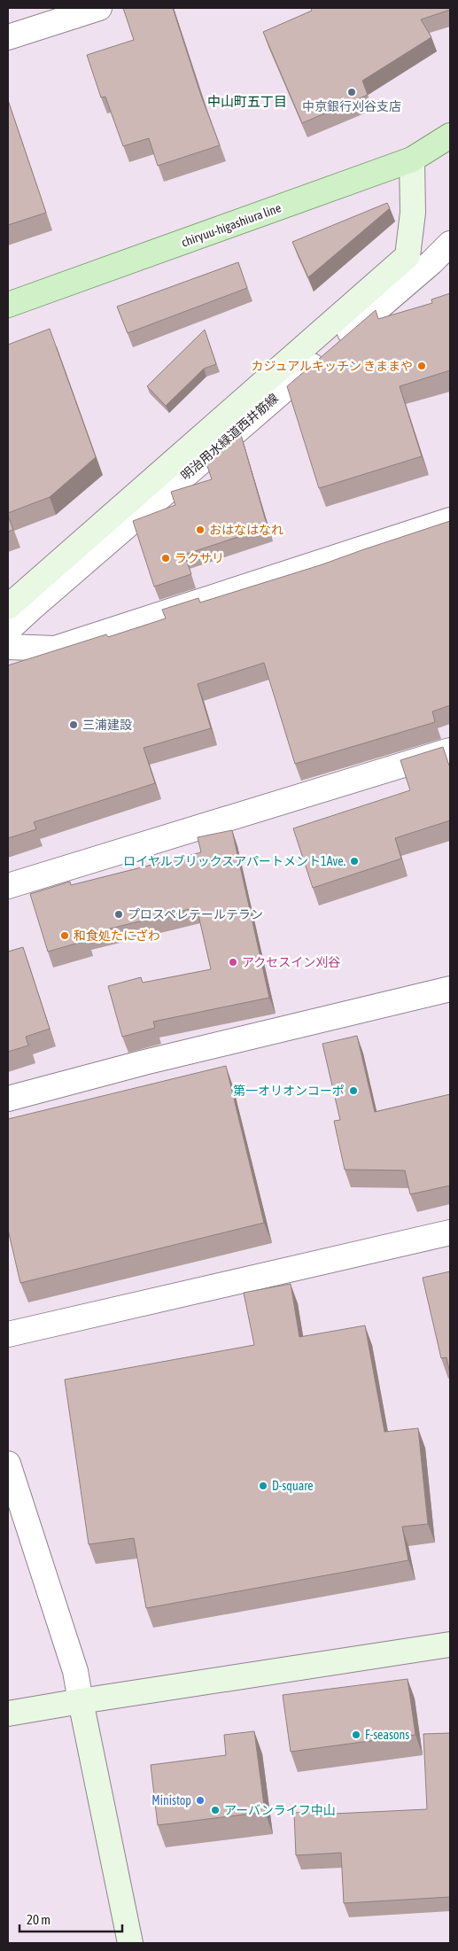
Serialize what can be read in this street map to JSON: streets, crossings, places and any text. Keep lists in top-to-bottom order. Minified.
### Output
{"streets":{"main road":["chiryuu-higashiura line"],"street":["明治用水緑道西井筋線"]},"districts":["中山町五丁目"],"places":["中京銀行刈谷支店","カジュアルキッチン きままや","おはなはなれ","ラクサリ","三浦建設","ロイヤルブリックスアパートメント1Ave.","プロスペレテールテラン","和食処たにざわ","アクセスイン刈谷","第一オリオンコーポ","D-square","F-seasons","Ministop","アーバンライフ中山"],"scale_bar":"20 m"}
